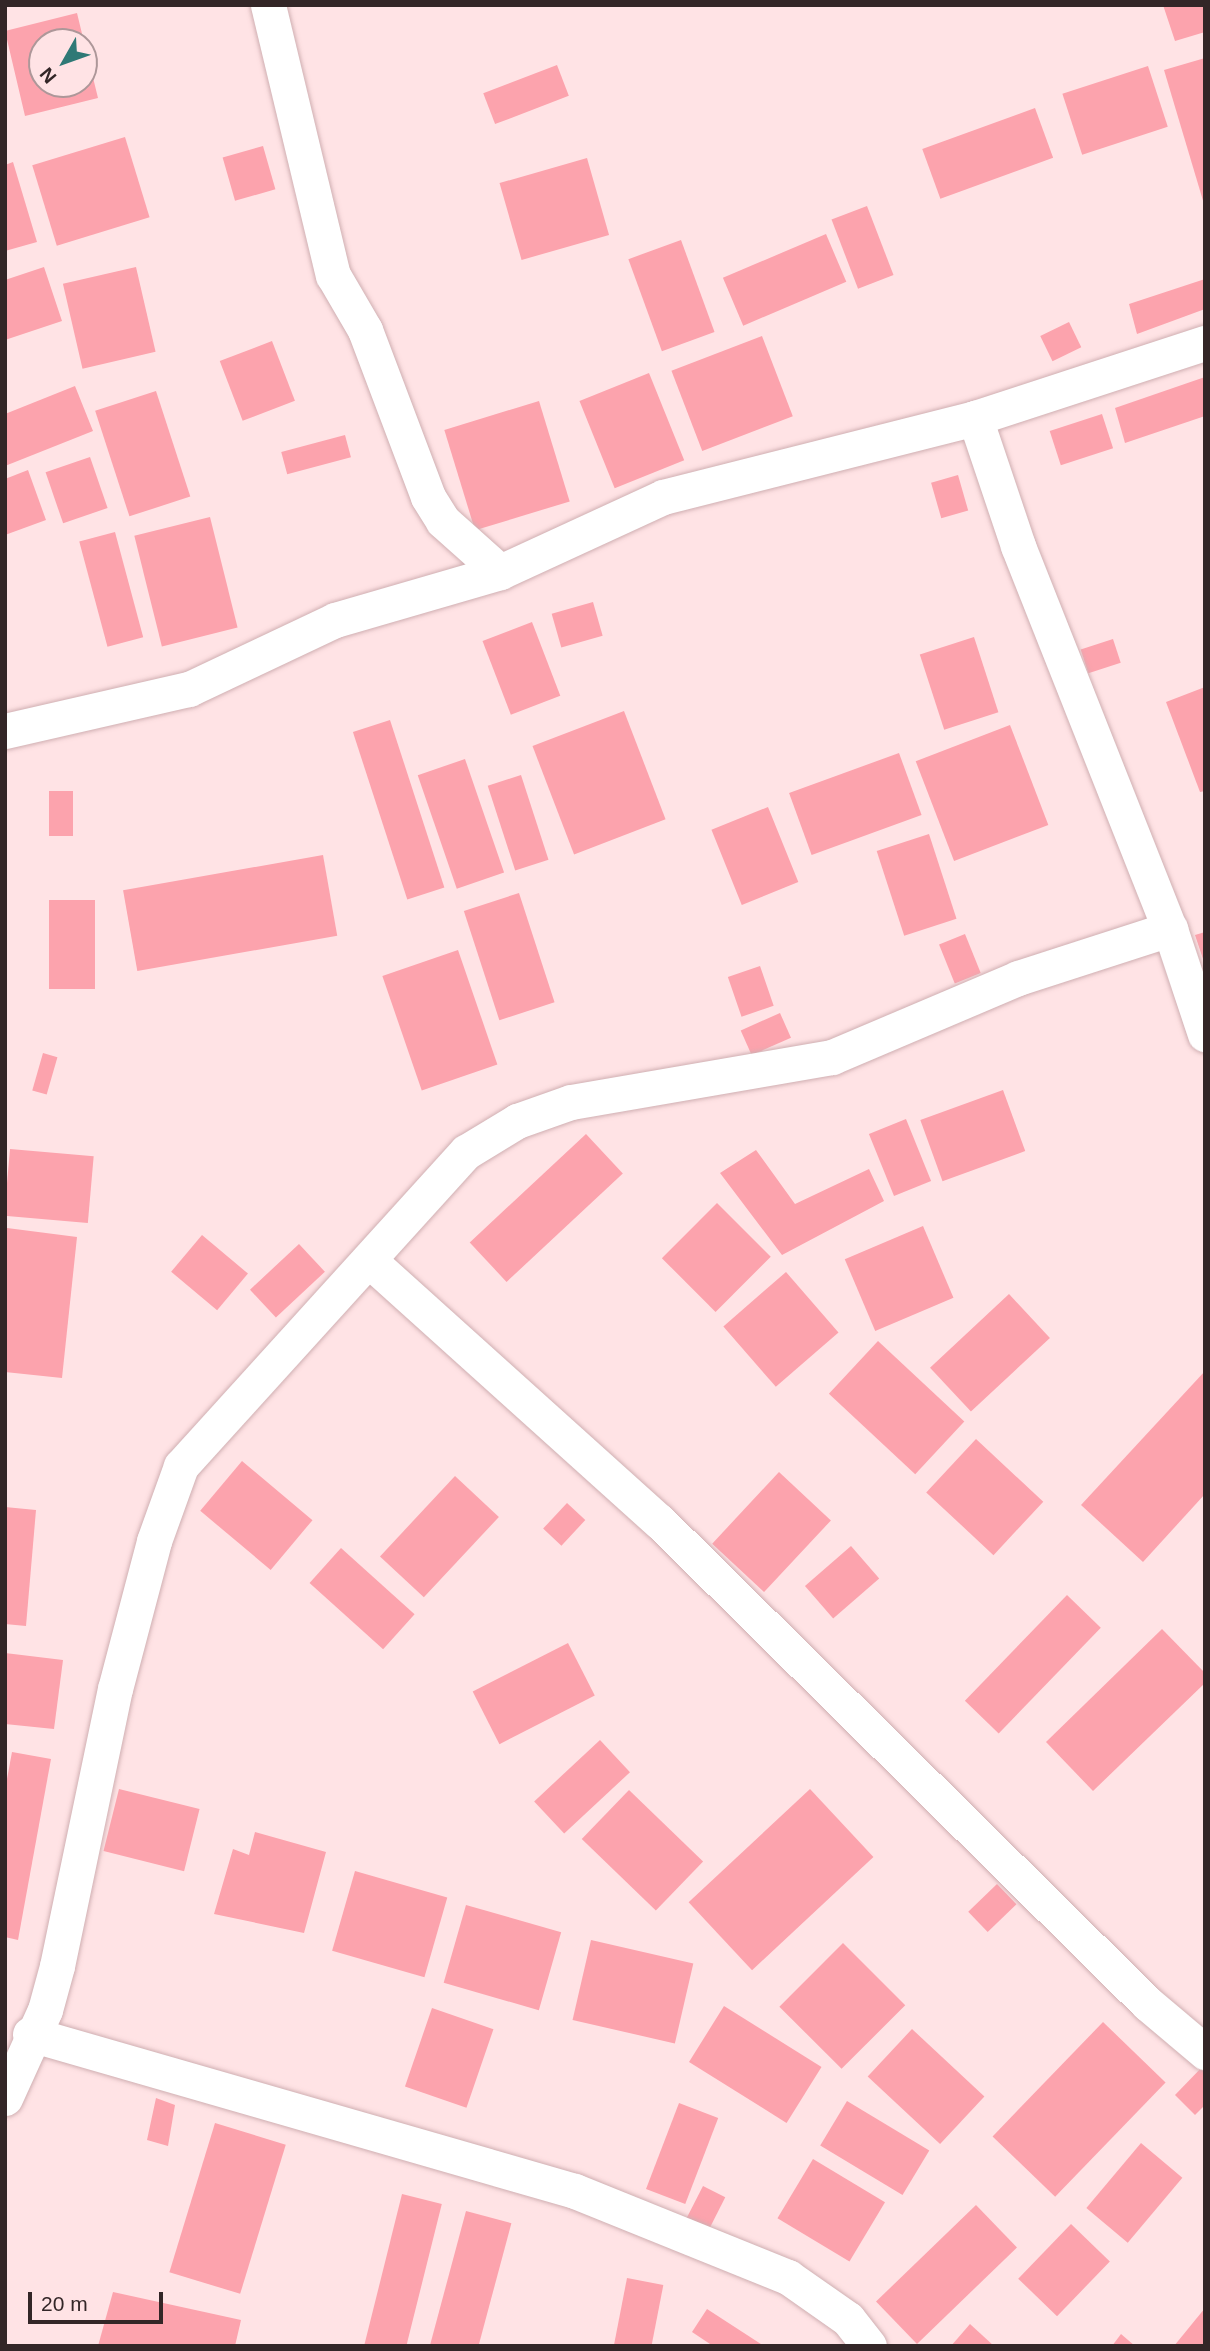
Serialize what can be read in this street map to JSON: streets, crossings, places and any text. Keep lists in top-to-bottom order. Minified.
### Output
{"scale_bar":"20 m","north":"bottom left"}
